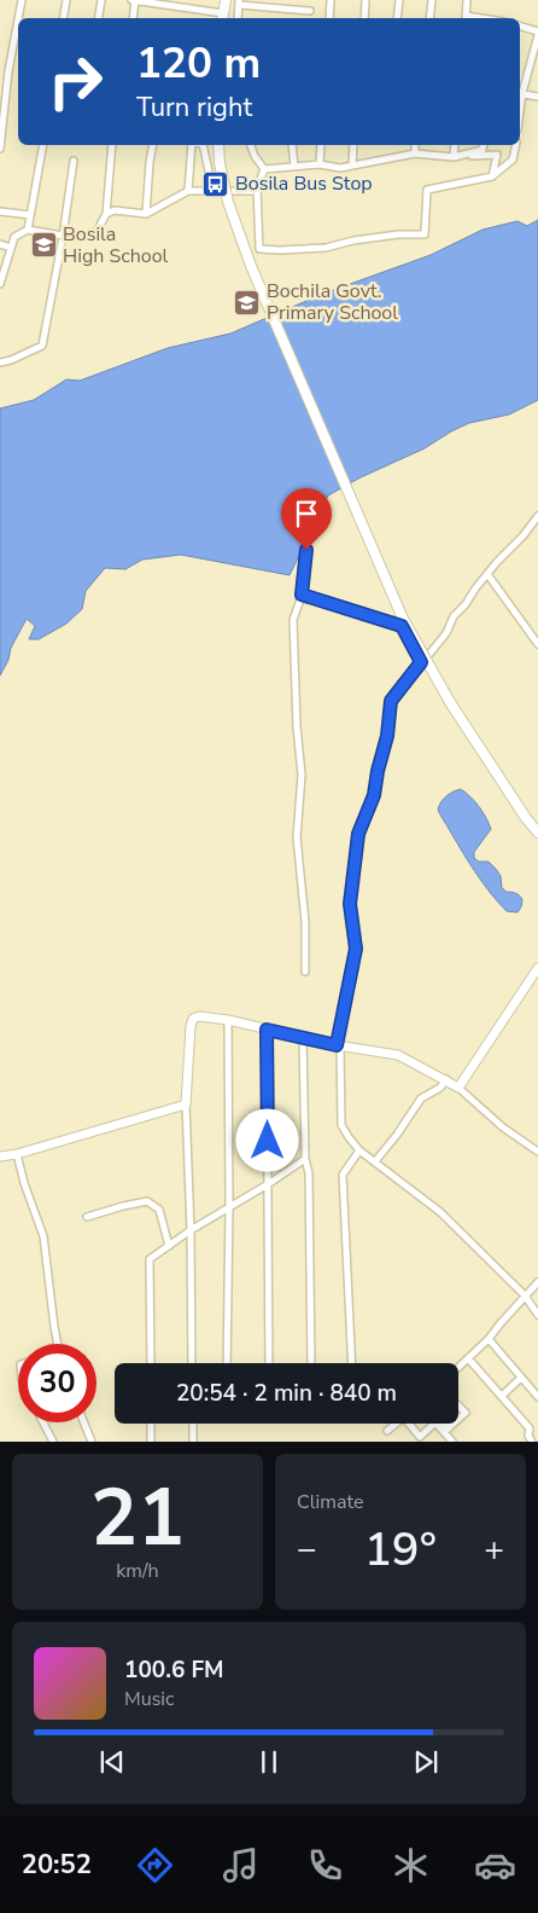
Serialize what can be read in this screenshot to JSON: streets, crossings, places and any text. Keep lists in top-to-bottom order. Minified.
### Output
{"places":{"bus stop":["Bosila Bus Stop"],"school or university":["Bosila High School","Bochila Govt. Primary School"]},"page":{"turn":["120 m","Turn right"],"limit":"30","trip":"20:54 · 2 min · 840 m","tile":[["21","km/h"],"Climate"],"heat":["−","19°","+"],"song":["100.6 FM","Music"],"tabs":"20:52"}}
